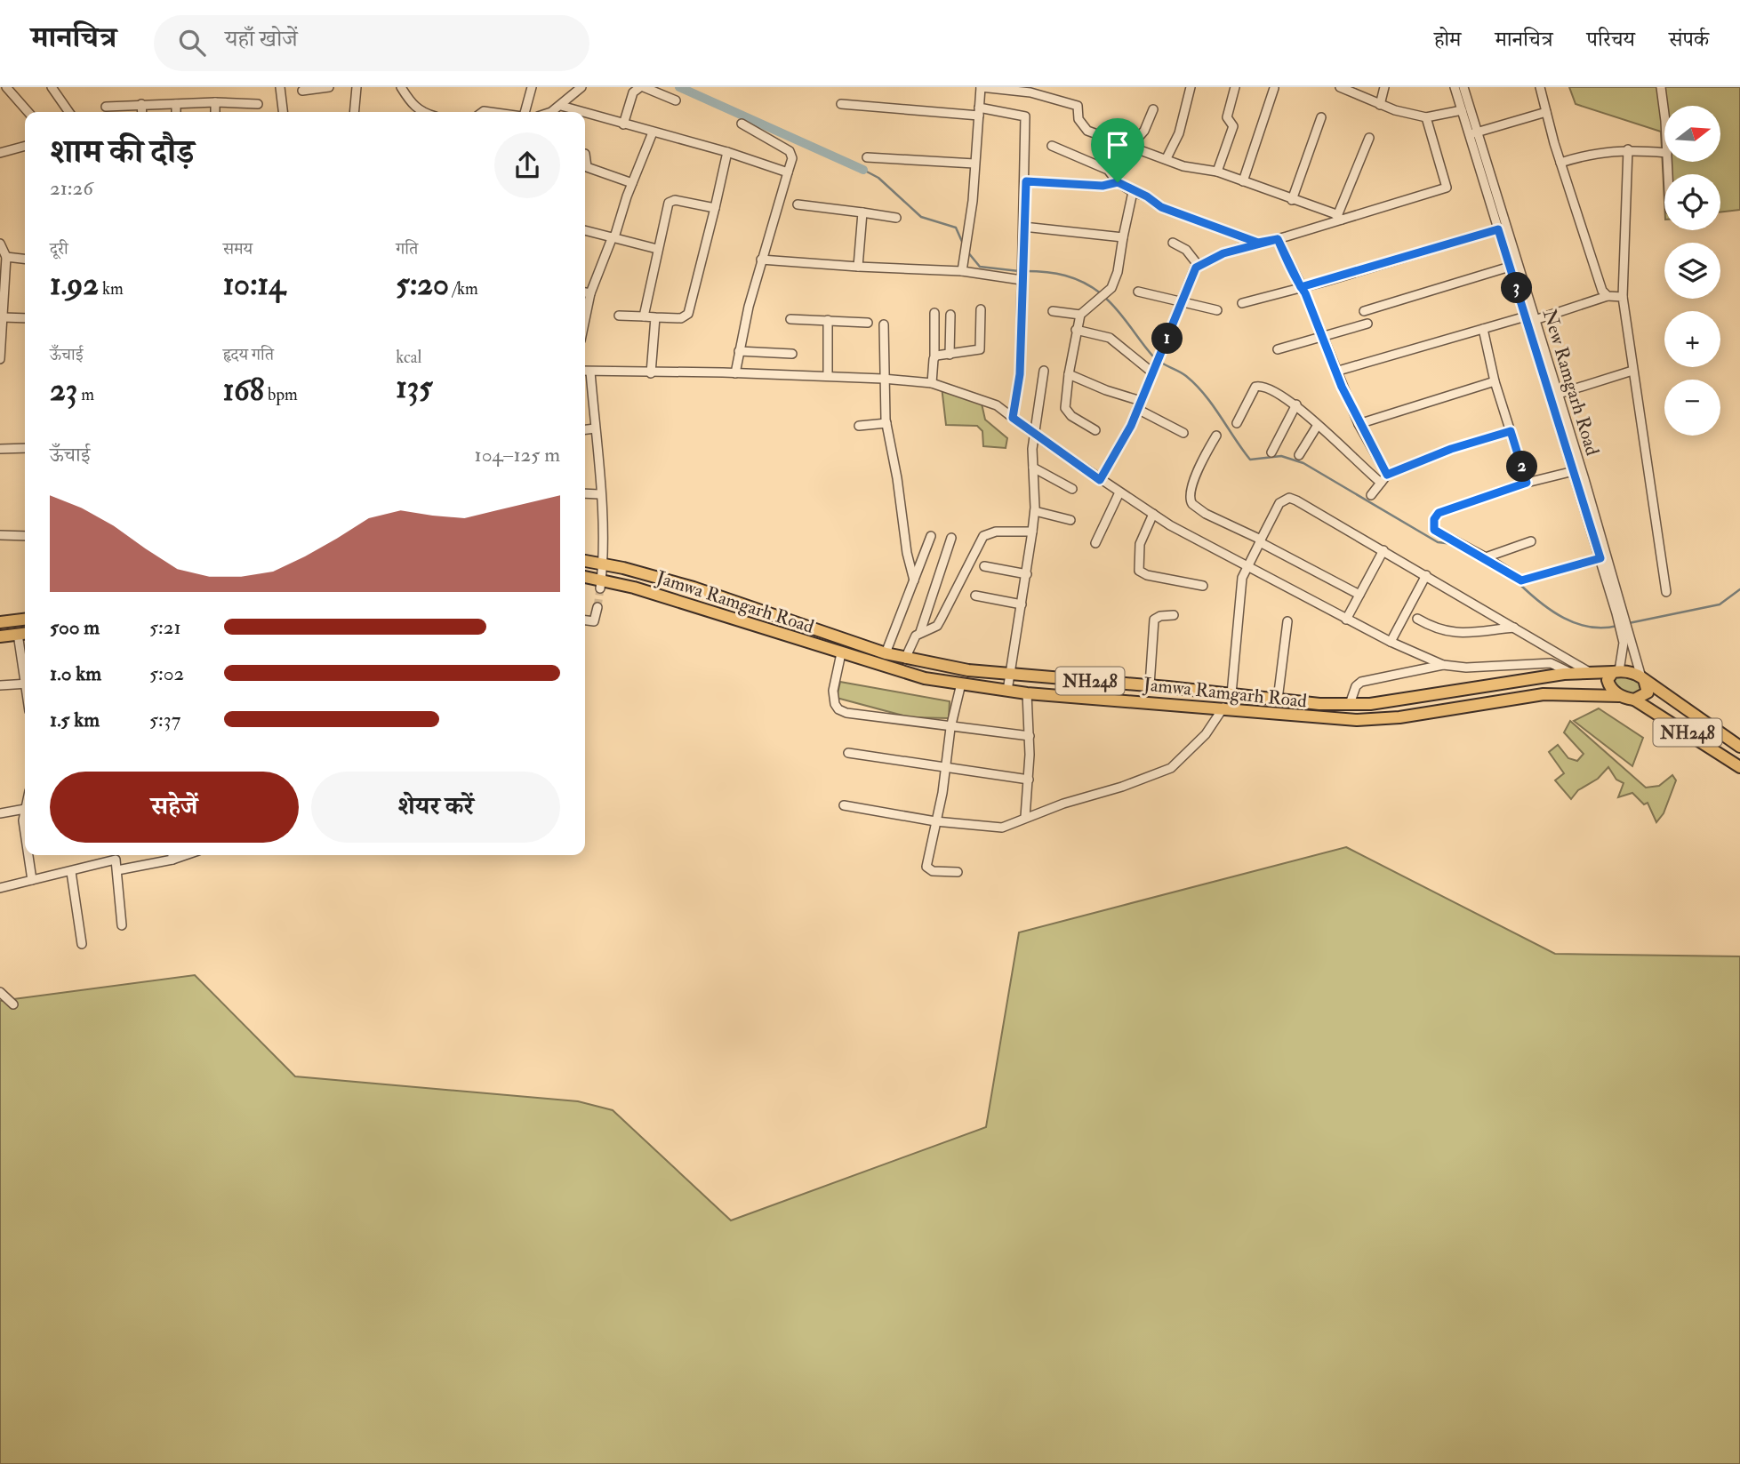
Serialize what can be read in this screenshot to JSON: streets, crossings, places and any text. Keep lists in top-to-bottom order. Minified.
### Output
{"streets":{"highway":["Jamwa Ramgarh Road","NH248"],"street":["New Ramgarh Road"]},"crossings":[["Jamwa Ramgarh Road","NH248"]],"north":"right","page":{"header":"मानचित्र","search":"यहाँ खोजें","nav":["होम","मानचित्र","परिचय","संपर्क"],"map_buttons":["+","−"],"heading":["शाम की दौड़","21:26"],"stats":[["दूरी","1.92 km"],["समय","10:14"],["गति","5:20 /km"],["ऊँचाई","23 m"],["हृदय गति","168 bpm"],["kcal","135"]],"pins":["3","1","2"],"chart":["ऊँचाई","104–125 m"],"list":[{"name":"500 m","note":"5:21"},{"name":"1.0 km","note":"5:02"},{"name":"1.5 km","note":"5:37"}],"buttons":["सहेजें","शेयर करें"]}}
